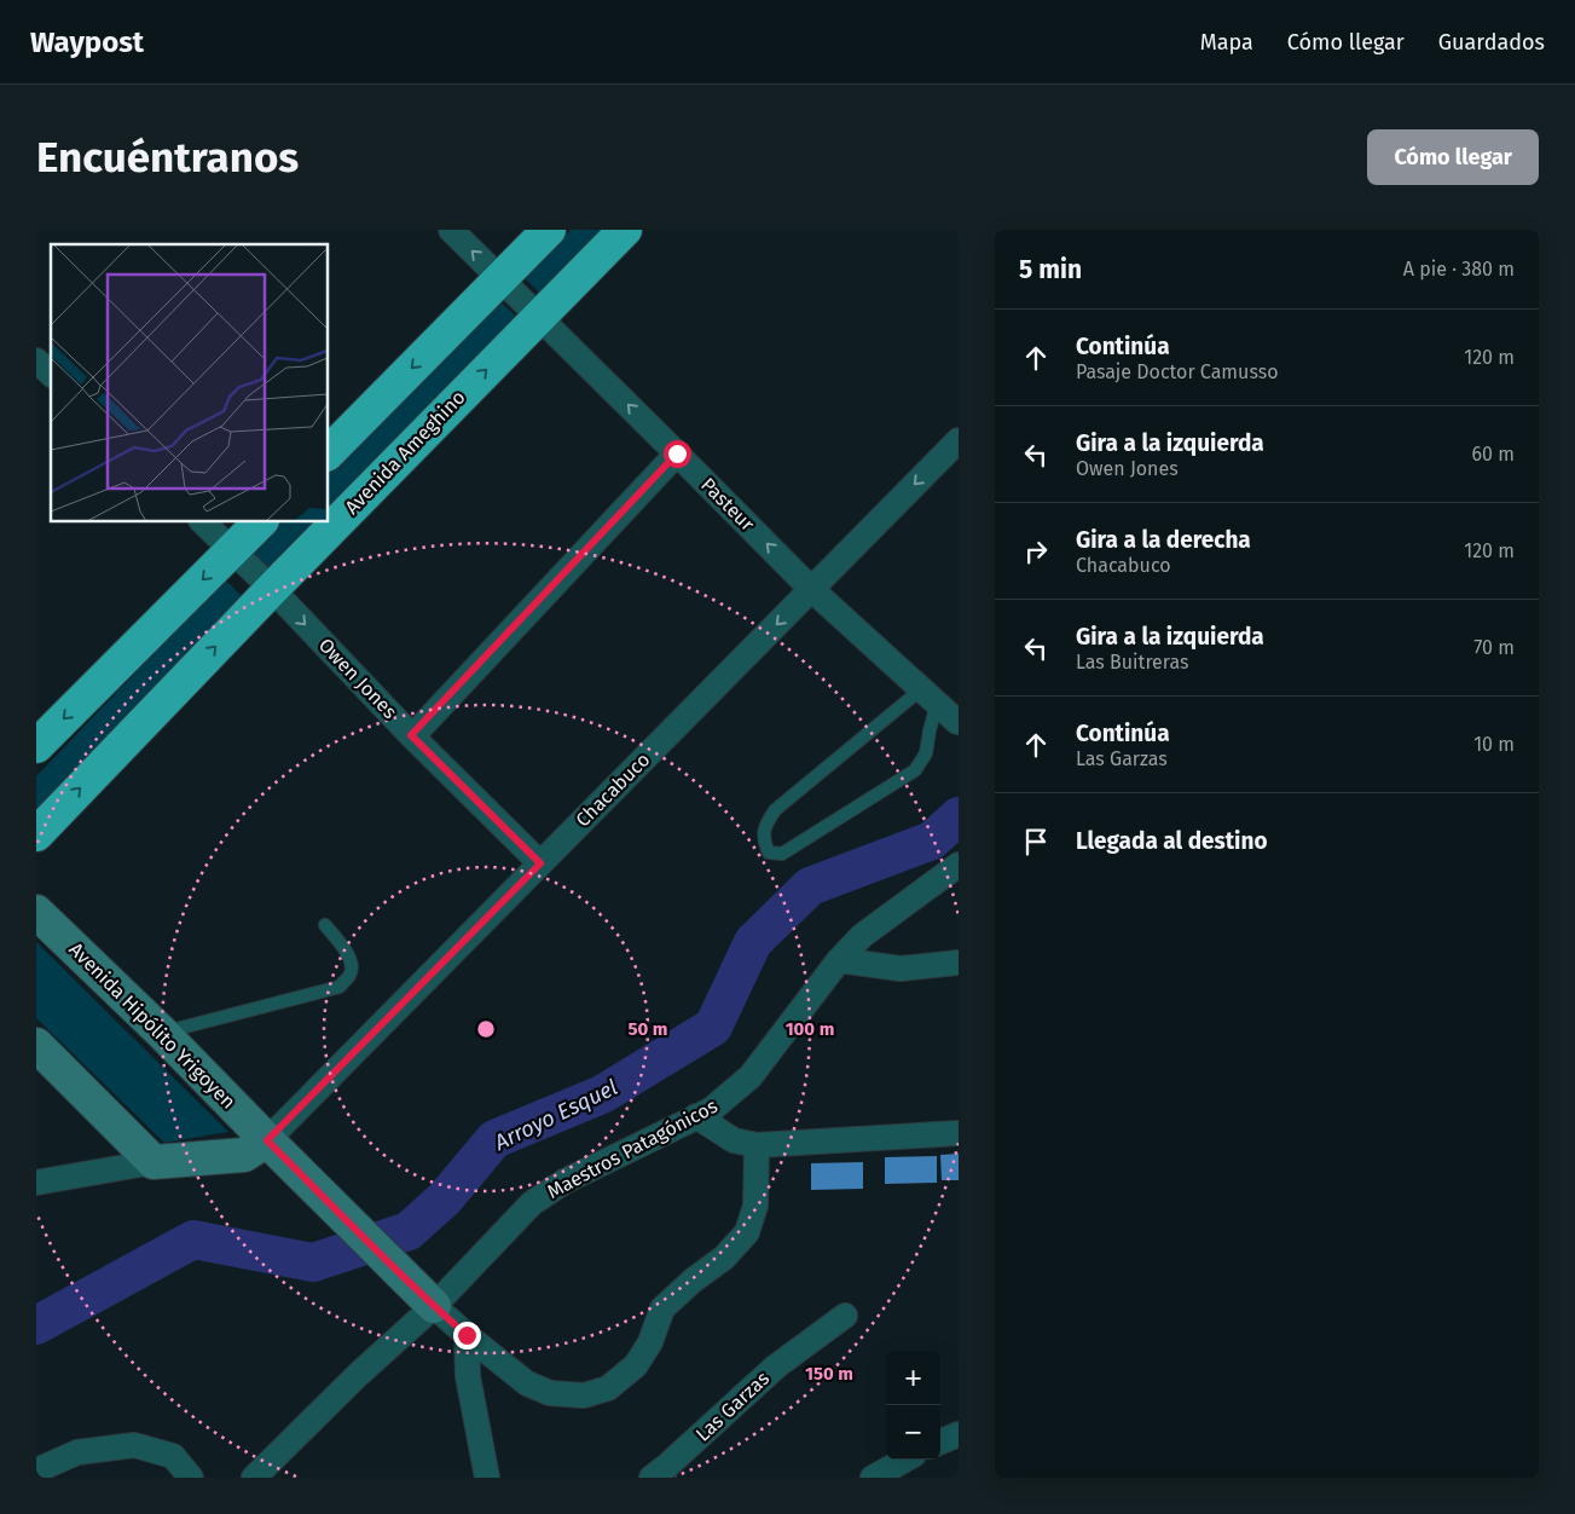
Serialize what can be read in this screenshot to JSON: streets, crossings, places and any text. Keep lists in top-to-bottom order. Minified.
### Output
{"streets":{"highway":["Avenida Ameghino"],"street":["Pasteur","Owen Jones","Chacabuco","Avenida Hipólito Yrigoyen","Maestros Patagónicos","Las Garzas"]},"crossings":[["Avenida Ameghino","Pasteur"],["Avenida Ameghino","Owen Jones"],["Pasteur","Chacabuco"],["Owen Jones","Chacabuco"],["Chacabuco","Avenida Hipólito Yrigoyen"],["Avenida Hipólito Yrigoyen","Maestros Patagónicos"]],"one_way":["Pasteur","Owen Jones"],"water":["Arroyo Esquel"],"page":{"header":"Waypost","nav":["Mapa","Cómo llegar","Guardados"],"buttons":"Cómo llegar","title":"Encuéntranos","heading":["5 min","A pie · 380 m"],"list":[["Continúa","Pasaje Doctor Camusso","120 m"],["Gira a la izquierda","Owen Jones","60 m"],["Gira a la derecha","Chacabuco","120 m"],["Gira a la izquierda","Las Buitreras","70 m"],["Continúa","Las Garzas","10 m"],"Llegada al destino"],"map_buttons":["+","−"]},"rings":["50 m","100 m","150 m"]}
